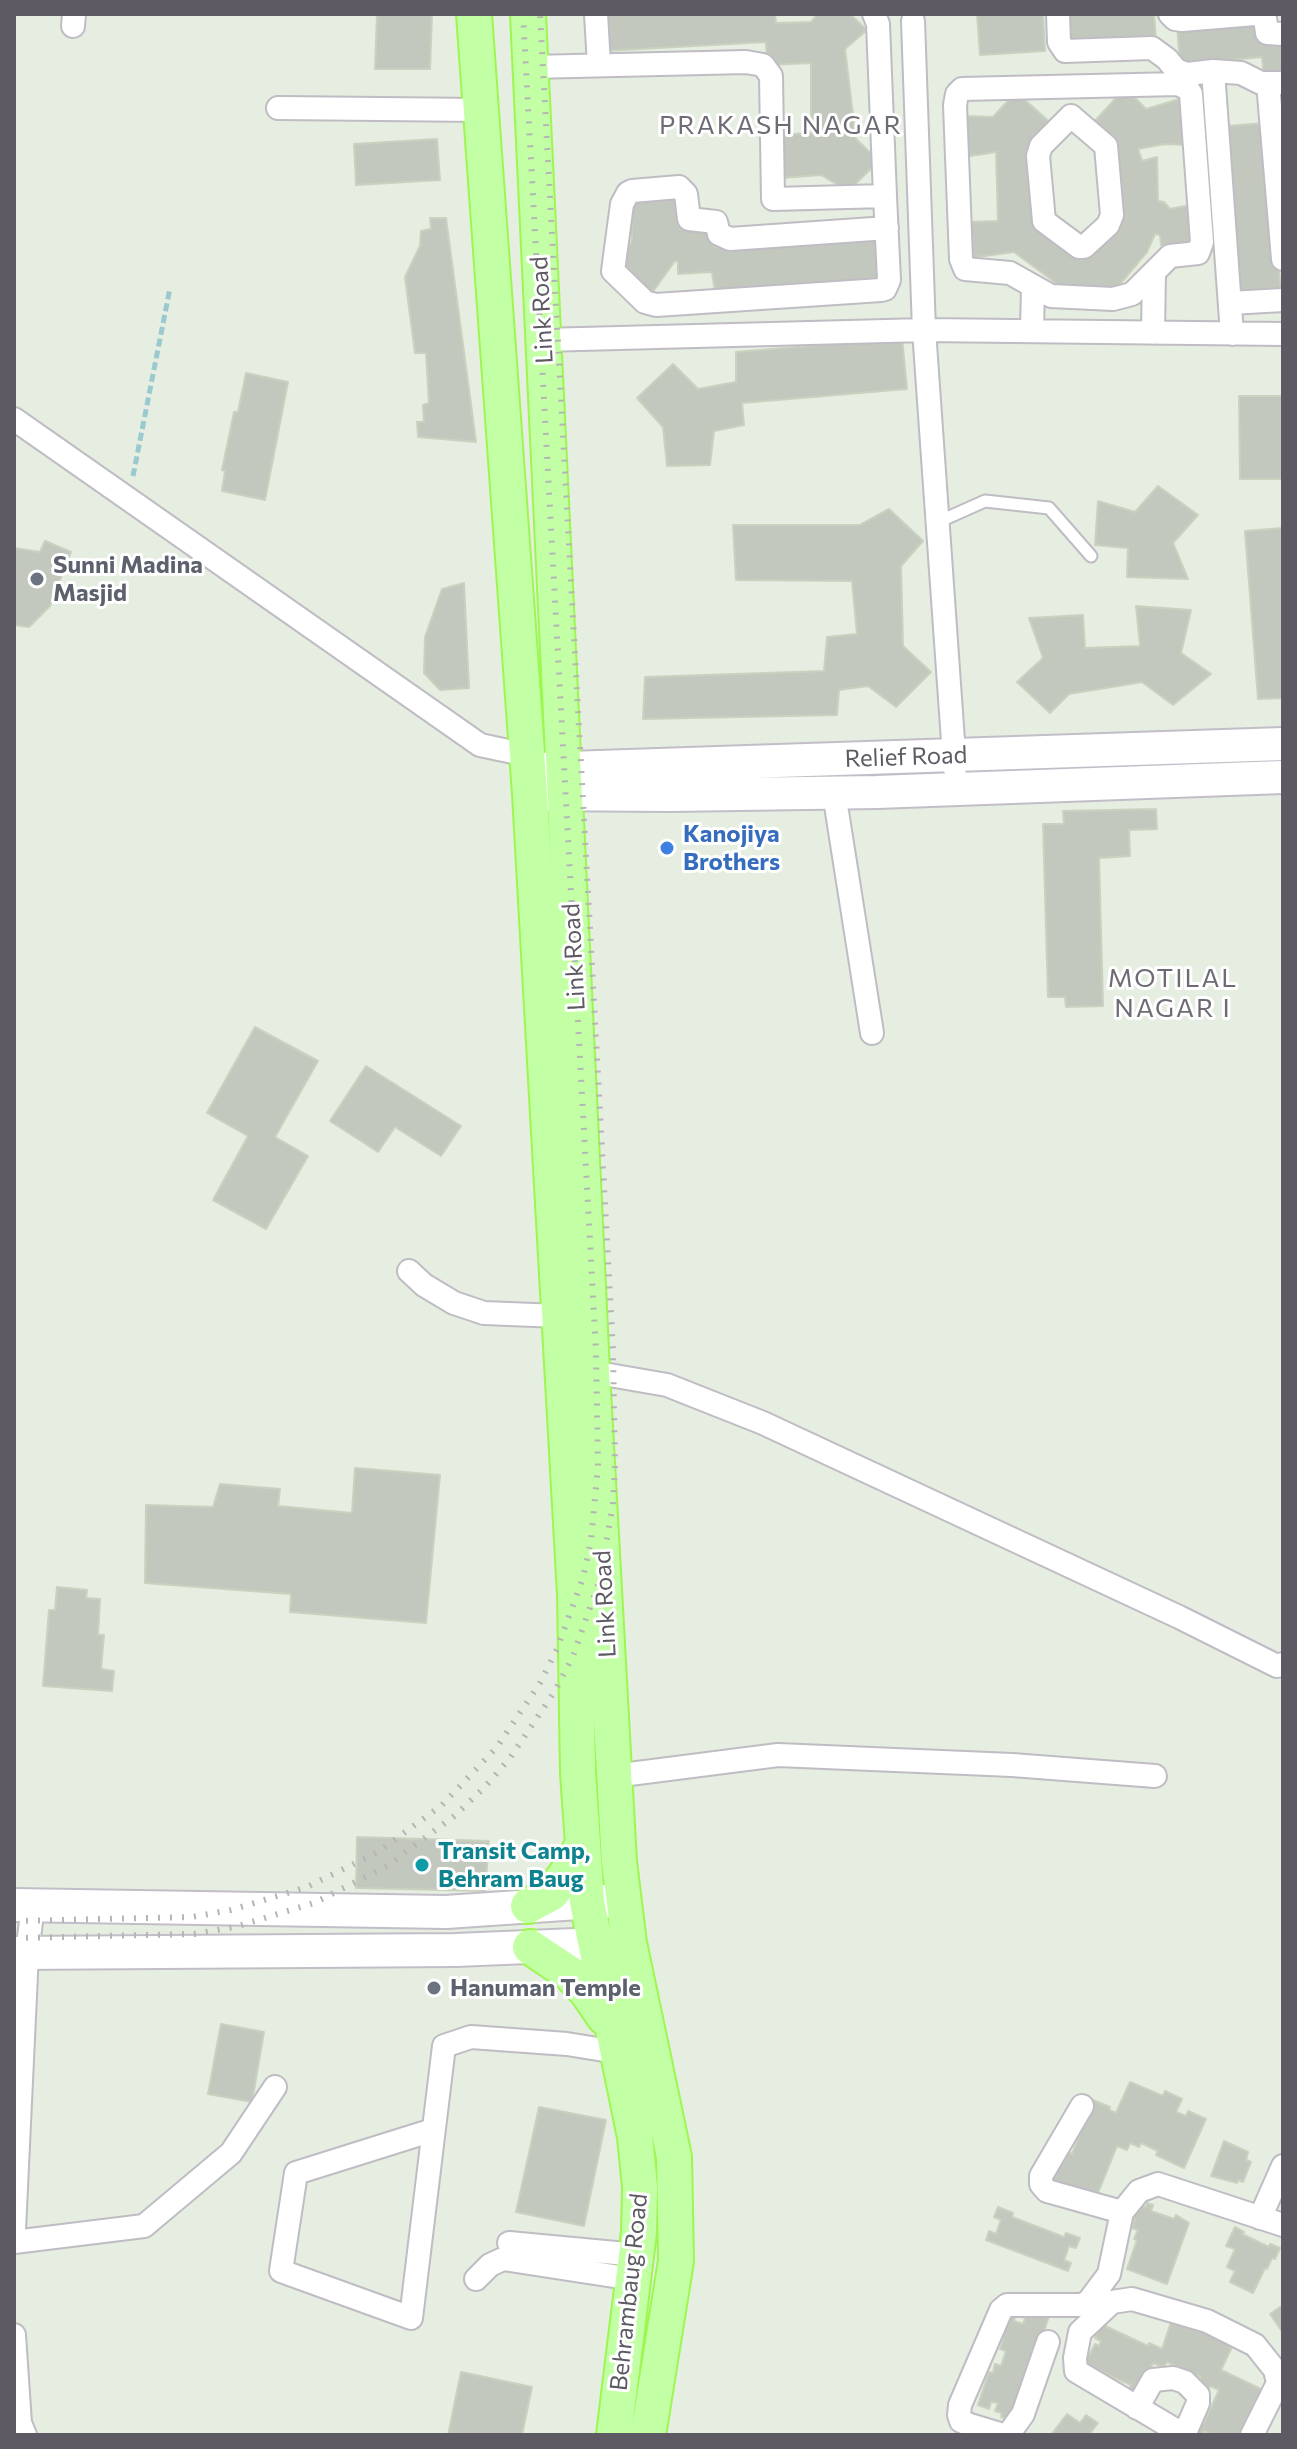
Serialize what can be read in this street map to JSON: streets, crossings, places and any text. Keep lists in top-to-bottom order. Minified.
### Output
{"streets":{"main road":["Link Road","Behrambaug Road"],"street":["Relief Road"]},"crossings":[["Link Road","Relief Road"],["Link Road","Behrambaug Road"]],"districts":["PRAKASH NAGAR","MOTILAL NAGAR I"],"places":["Sunni Madina Masjid","Kanojiya Brothers","Transit Camp, Behram Baug","Hanuman Temple"]}
